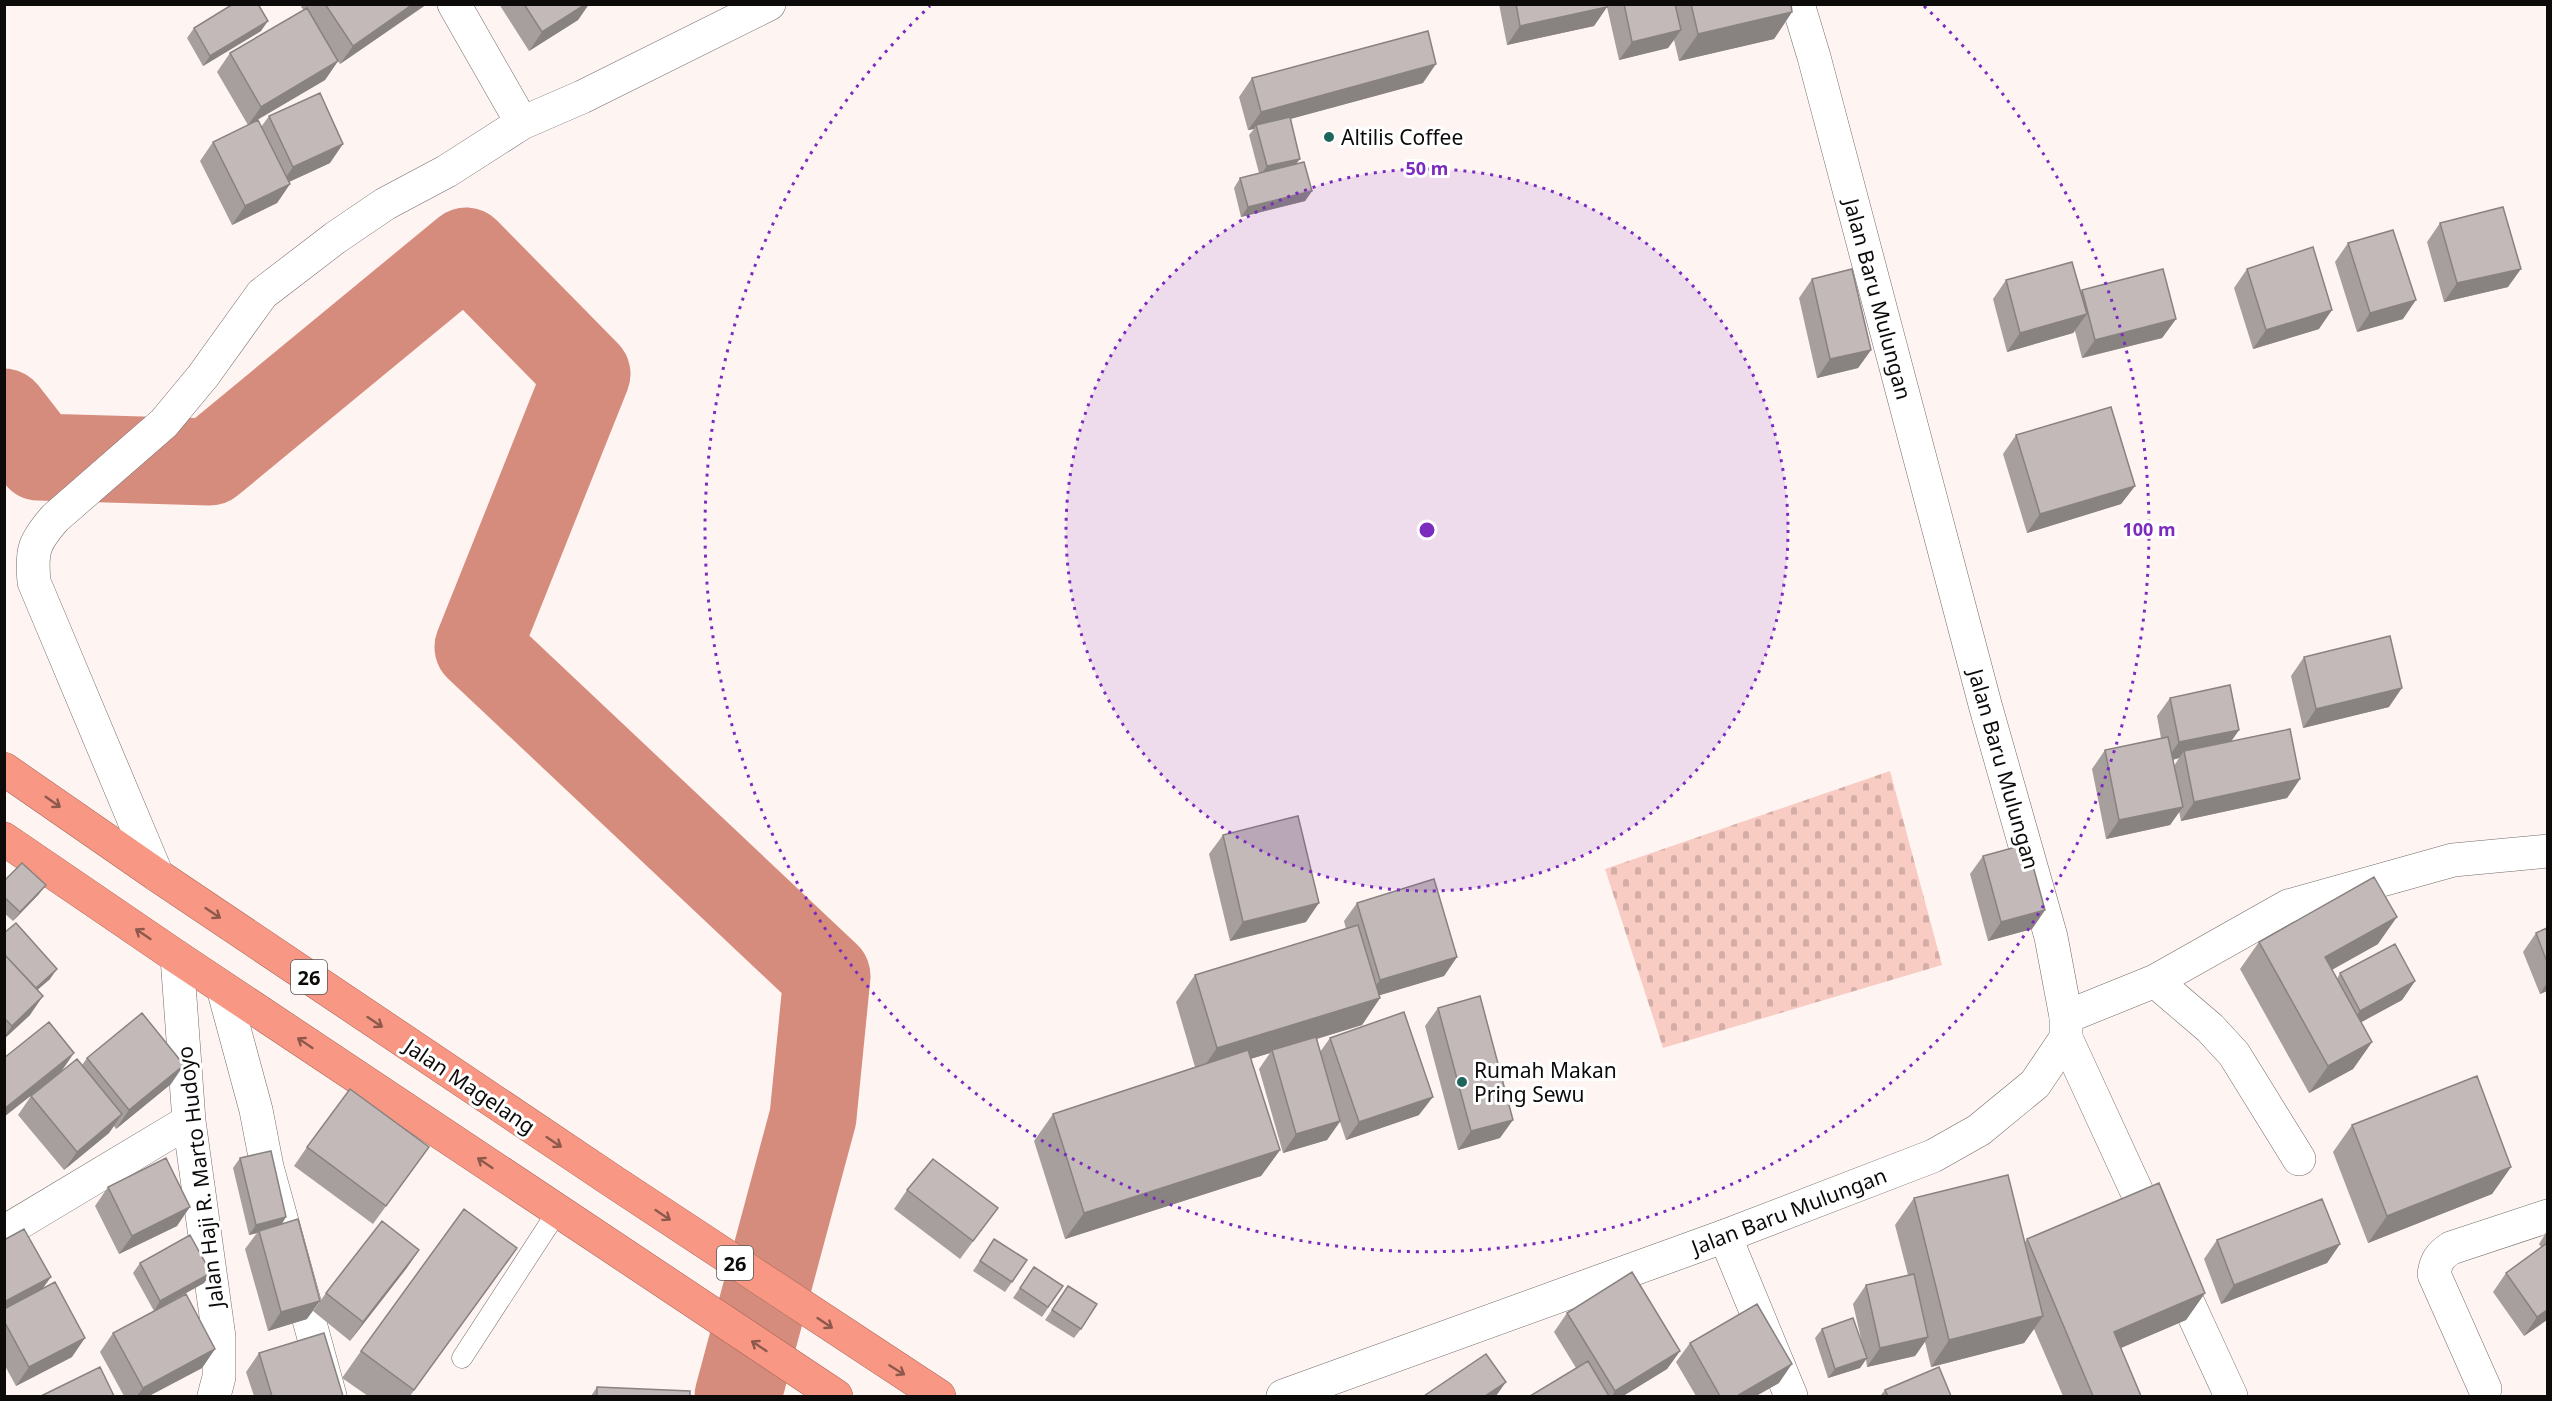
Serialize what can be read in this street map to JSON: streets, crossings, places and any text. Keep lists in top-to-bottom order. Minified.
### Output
{"streets":{"highway":["26","Jalan Magelang"],"street":["Jalan Baru Mulungan","Jalan Haji R. Marto Hudoyo"]},"crossings":[["26","Jalan Haji R. Marto Hudoyo"]],"places":["Altilis Coffee","Rumah Makan Pring Sewu"],"rings":["50 m","100 m"]}
